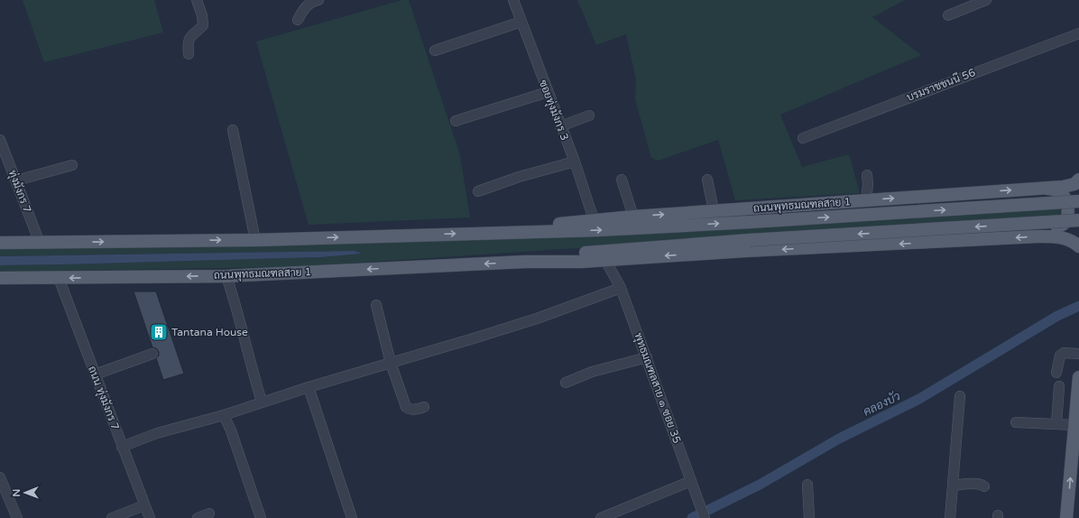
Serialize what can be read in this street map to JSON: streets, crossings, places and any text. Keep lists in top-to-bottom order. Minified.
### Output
{"streets":{"main road":["ถนนพุทธมณฑลสาย 1"],"street":["บรมราชชนนี 56","ซอยทุ่งมังกร 3","ทุ่งมังกร 7","พุทธมณฑลสาย ๑ ซอย 35","ถนน ทุ่งมังกร 7"]},"crossings":[["ซอยทุ่งมังกร 3","ถนนพุทธมณฑลสาย 1"],["ทุ่งมังกร 7","ถนนพุทธมณฑลสาย 1"],["ถนนพุทธมณฑลสาย 1","พุทธมณฑลสาย ๑ ซอย 35"],["ถนนพุทธมณฑลสาย 1","ถนน ทุ่งมังกร 7"]],"water":["คลองบัว"],"places":{"building":["Tantana House"]},"north":"left"}
